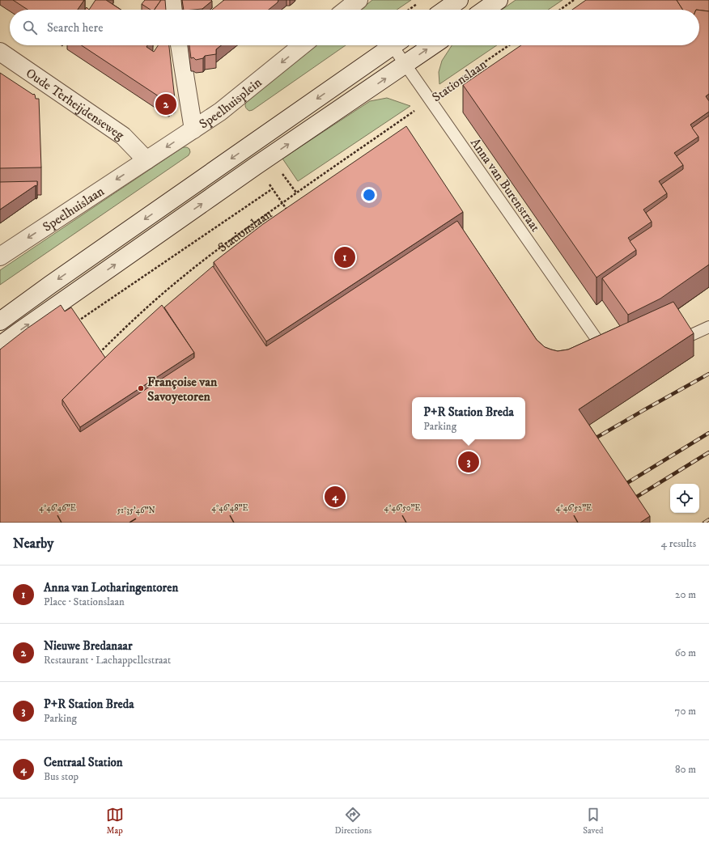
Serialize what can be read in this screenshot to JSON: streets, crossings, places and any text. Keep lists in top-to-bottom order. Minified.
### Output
{"streets":{"main road":["Speelhuisplein","Oude Terheijdenseweg","Speelhuislaan"],"lane":["Anna van Burenstraat"],"path":["Stationslaan"]},"crossings":[["Stationslaan","Anna van Burenstraat"],["Speelhuisplein","Oude Terheijdenseweg"],["Speelhuisplein","Speelhuislaan"],["Oude Terheijdenseweg","Speelhuislaan"]],"places":["Françoise van Savoyetoren"],"page":{"search":"Search here","pins":["2","1","3","4"],"popup":["P+R Station Breda","Parking"],"heading":["Nearby","4 results"],"list":[{"mark":"1","name":"Anna van Lotharingentoren","note":"Place · Stationslaan","value":"20 m"},{"mark":"2","name":"Nieuwe Bredanaar","note":"Restaurant · Lachappellestraat","value":"60 m"},{"mark":"3","name":"P+R Station Breda","note":"Parking","value":"70 m"},{"mark":"4","name":"Centraal Station","note":"Bus stop","value":"80 m"}],"nav":["Map","Directions","Saved"]},"coordinates":["4°46'46\"E","4°46'48\"E","4°46'50\"E","4°46'52\"E","51°35'46\"N"]}
